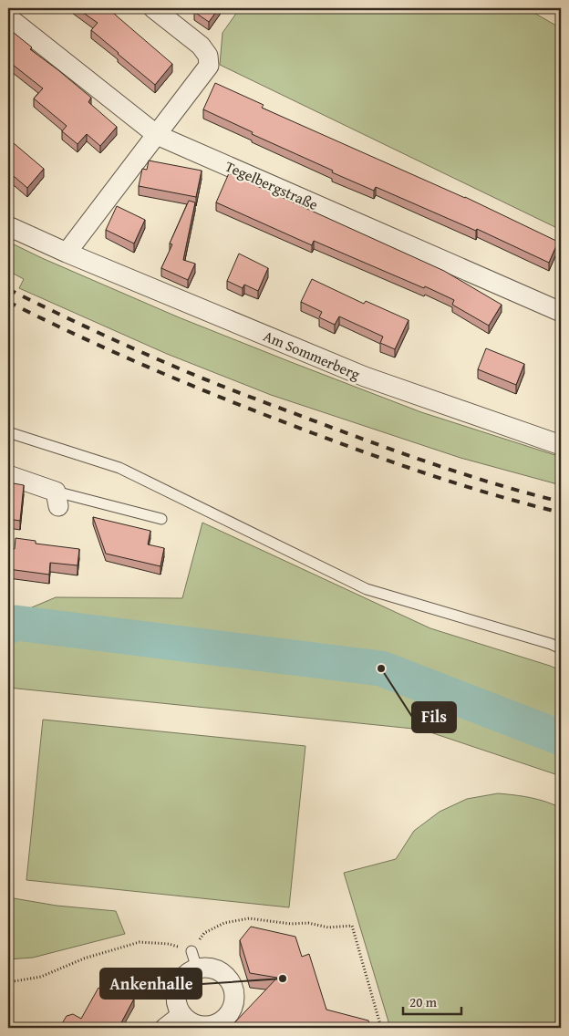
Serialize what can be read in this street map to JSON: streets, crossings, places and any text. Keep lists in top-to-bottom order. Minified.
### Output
{"streets":{"street":["Tegelbergstraße","Am Sommerberg"]},"places":["Fils","Ankenhalle"],"scale_bar":"20 m"}
